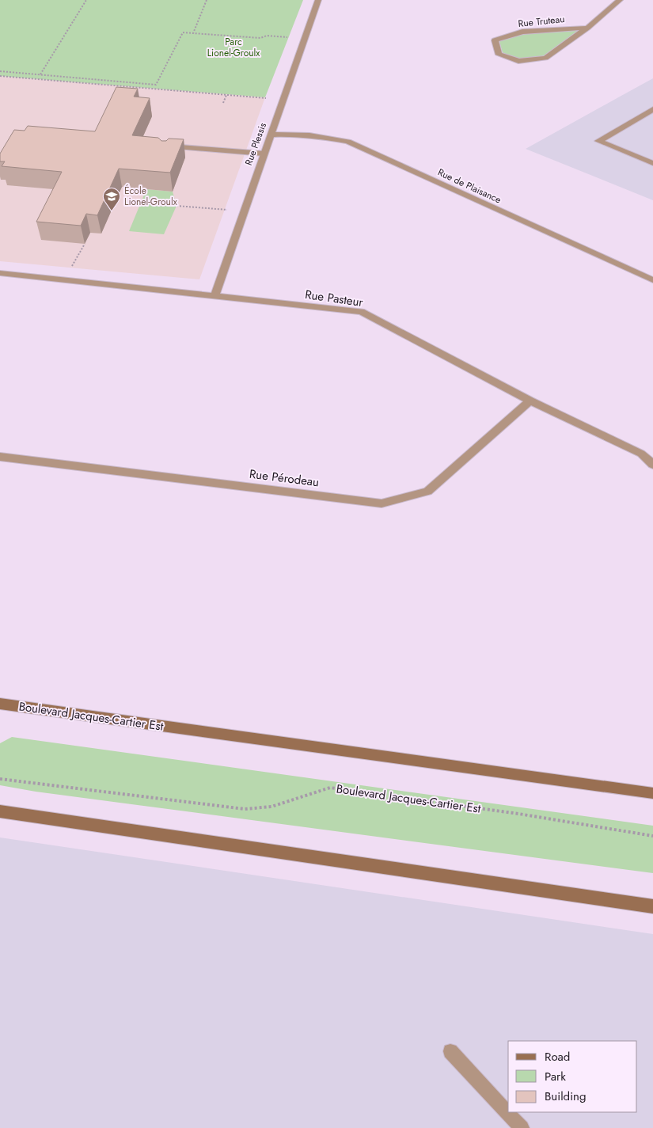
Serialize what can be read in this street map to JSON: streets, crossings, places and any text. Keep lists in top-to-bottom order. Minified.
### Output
{"streets":{"main road":["Boulevard Jacques-Cartier Est"],"street":["Rue Truteau","Rue Plessis","Rue de Plaisance","Rue Pasteur","Rue Pérodeau"]},"crossings":[["Rue Plessis","Rue de Plaisance"],["Rue Plessis","Rue Pasteur"],["Rue Pasteur","Rue Pérodeau"]],"parks":["Parc Lionel-Groulx"],"places":{"school or university":["École Lionel-Groulx"]},"legend":["Road","Park","Building"]}
